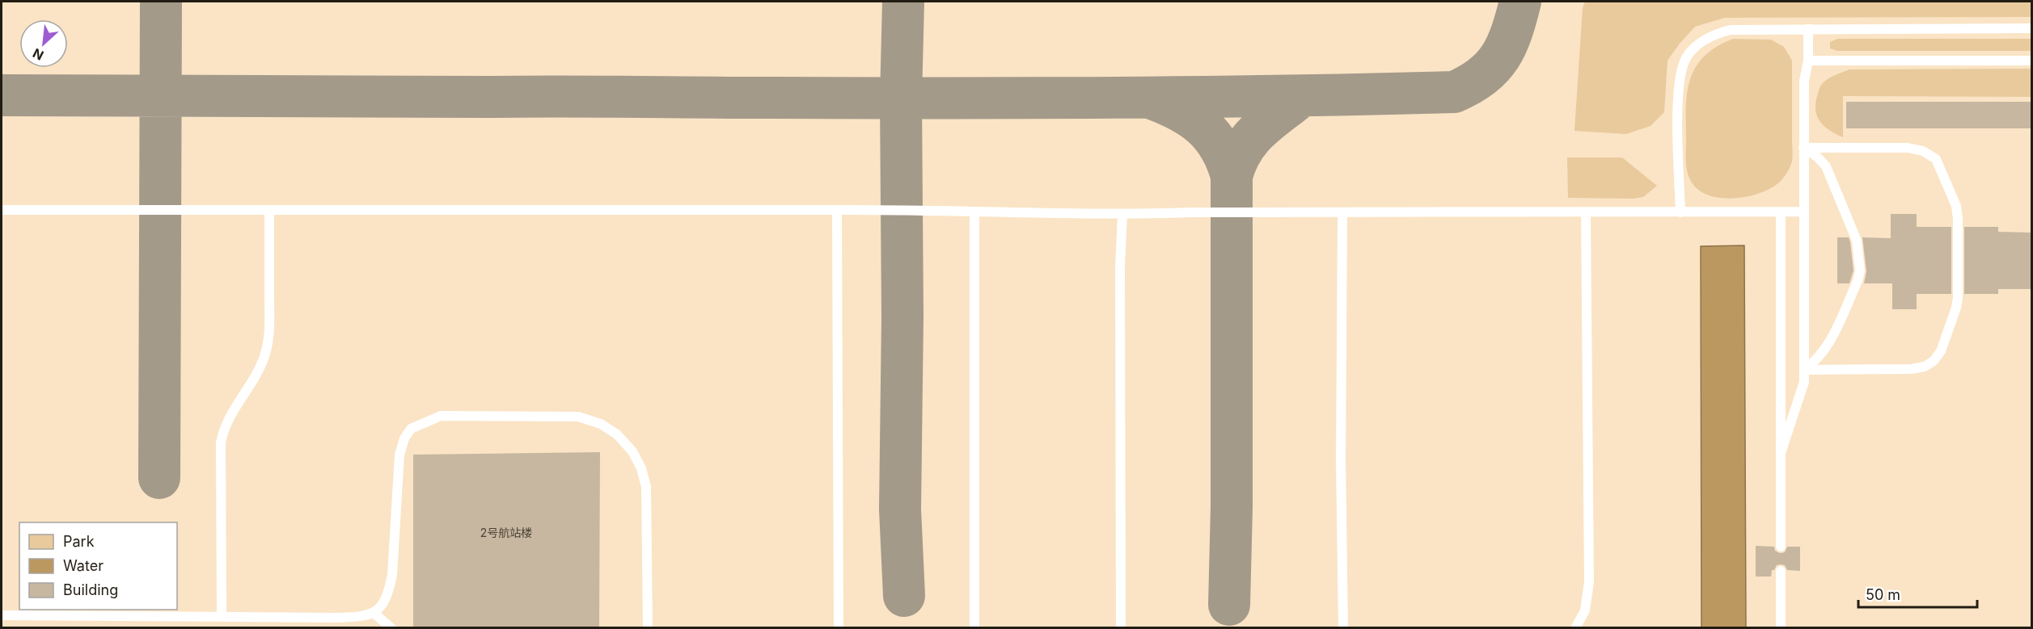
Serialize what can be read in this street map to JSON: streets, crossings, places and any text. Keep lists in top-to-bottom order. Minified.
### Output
{"house_numbers":["2号航站楼"],"legend":["Park","Water","Building"],"scale_bar":"50 m","north":"bottom left"}
